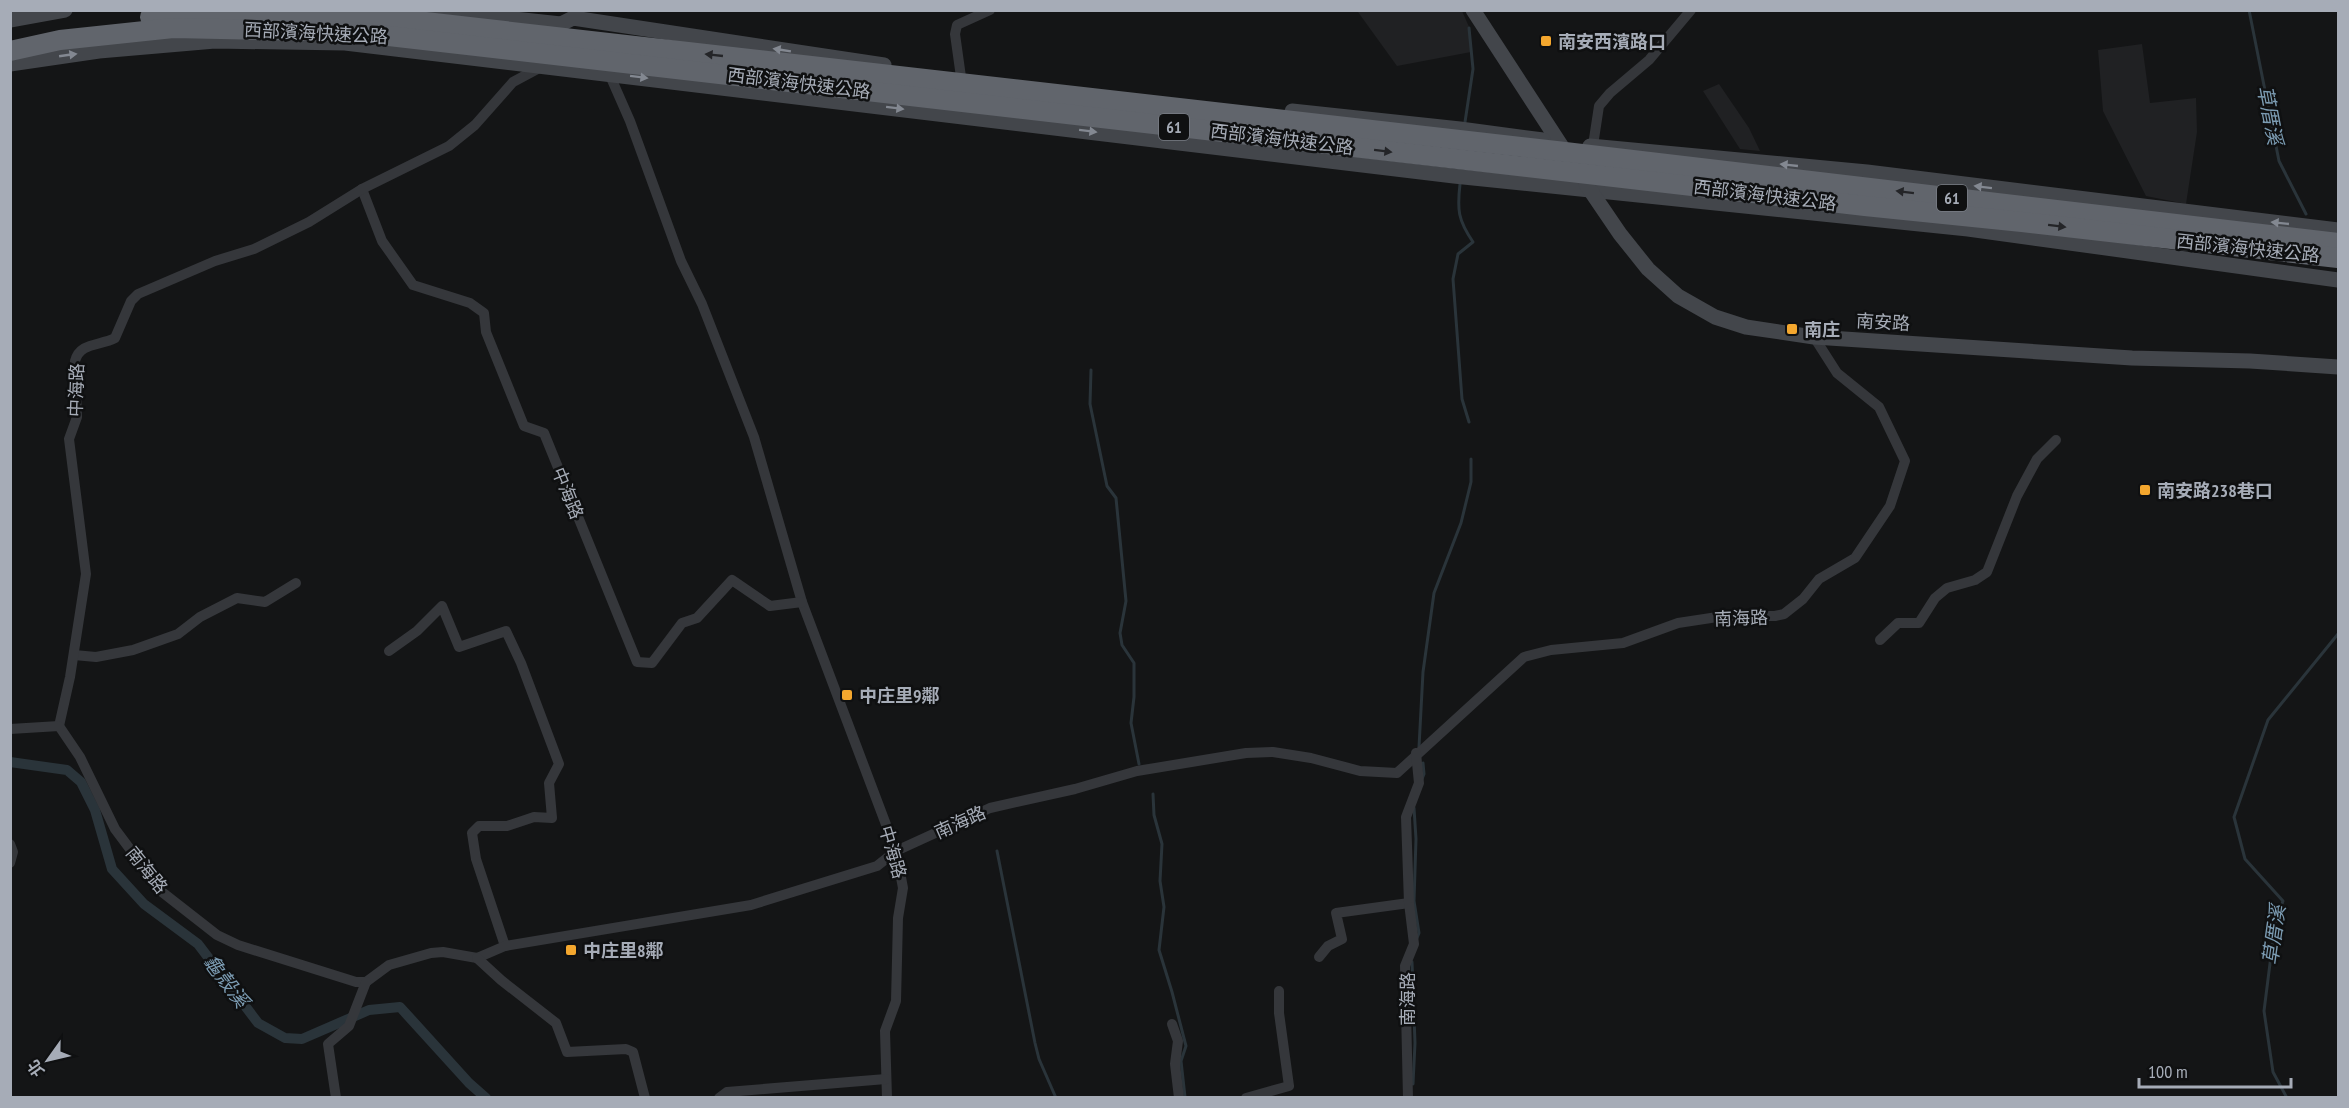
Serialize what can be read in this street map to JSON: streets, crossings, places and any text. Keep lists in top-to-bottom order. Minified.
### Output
{"streets":{"highway":["西部濱海快速公路","61"],"street":["南安路","中海路","南海路"]},"crossings":[["南安路","南海路"],["中海路","南海路"]],"water":["草厝溪","龜殼溪"],"places":{"transit":["南安西濱路口","南庄","南安路238巷口","中庄里9鄰","中庄里8鄰"]},"scale_bar":"100 m","north":"bottom left"}
